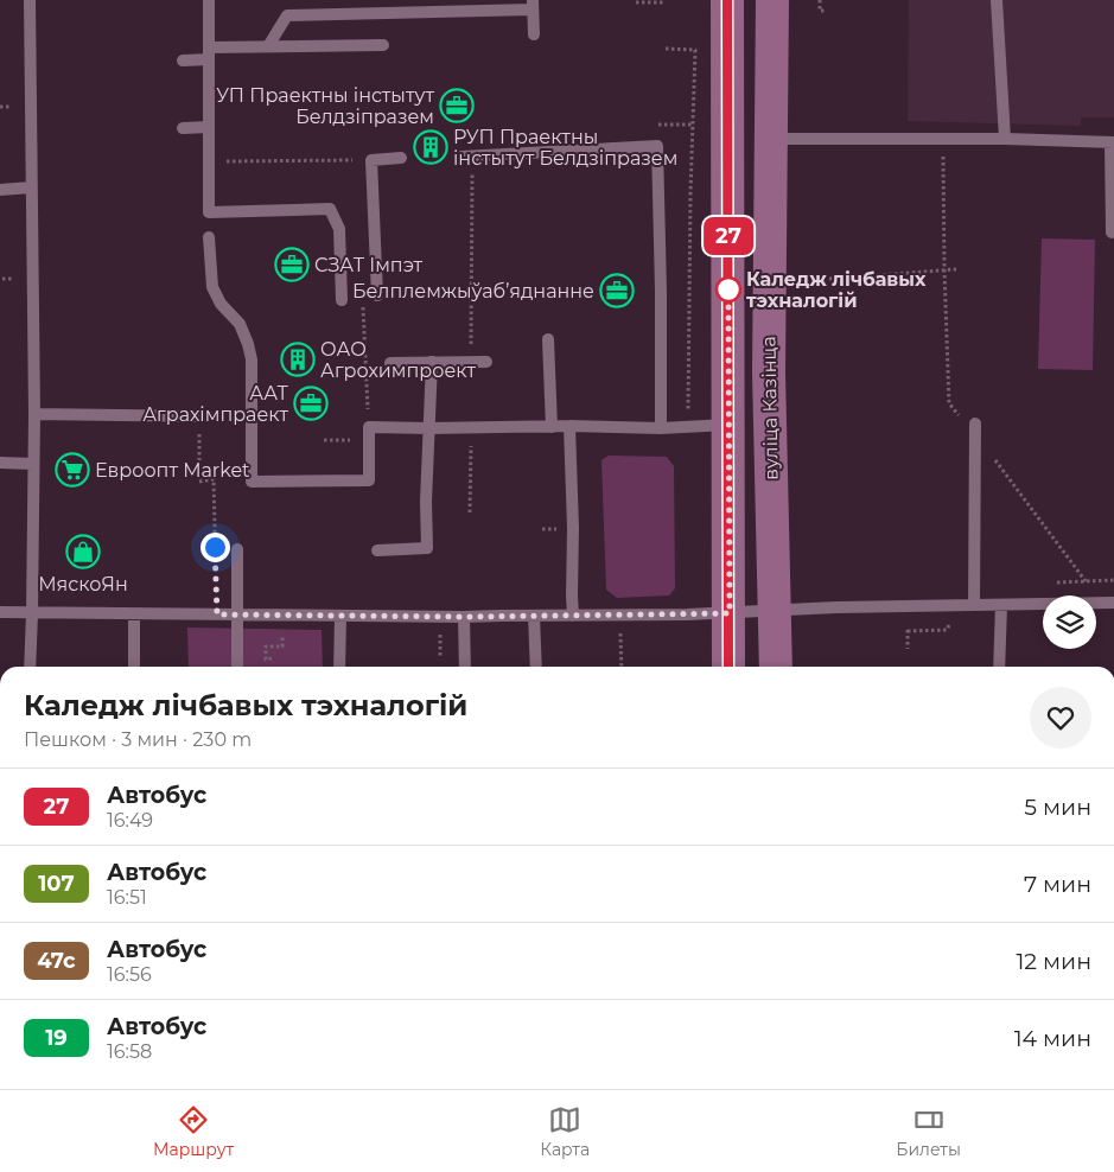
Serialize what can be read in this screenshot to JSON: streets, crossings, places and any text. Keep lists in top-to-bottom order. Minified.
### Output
{"streets":{"main road":["вуліца Казінца"]},"places":{"office":["УП Праектны інстытут Белдзіпразем","СЗАТ Імпэт","Белплемжыўабʼяднанне","ААТ Аграхімпраект"],"building":["РУП Праектны інстытут Белдзіпразем","ОАО Агрохимпроект"],"other":["Каледж лічбавых тэхналогій"],"supermarket":["Евроопт Market"],"shop":["МяскоЯн"]},"lines":["bus line 27"],"page":{"on_map":"27","heading":["Каледж лічбавых тэхналогій","Пешком · 3 мин · 230 m"],"list":[{"mark":"27","name":"Автобус","note":"16:49","value":"5 мин"},{"mark":"107","name":"Автобус","note":"16:51","value":"7 мин"},{"mark":"47с","name":"Автобус","note":"16:56","value":"12 мин"},{"mark":"19","name":"Автобус","note":"16:58","value":"14 мин"}],"tabs":["Маршрут","Карта","Билеты"]}}
